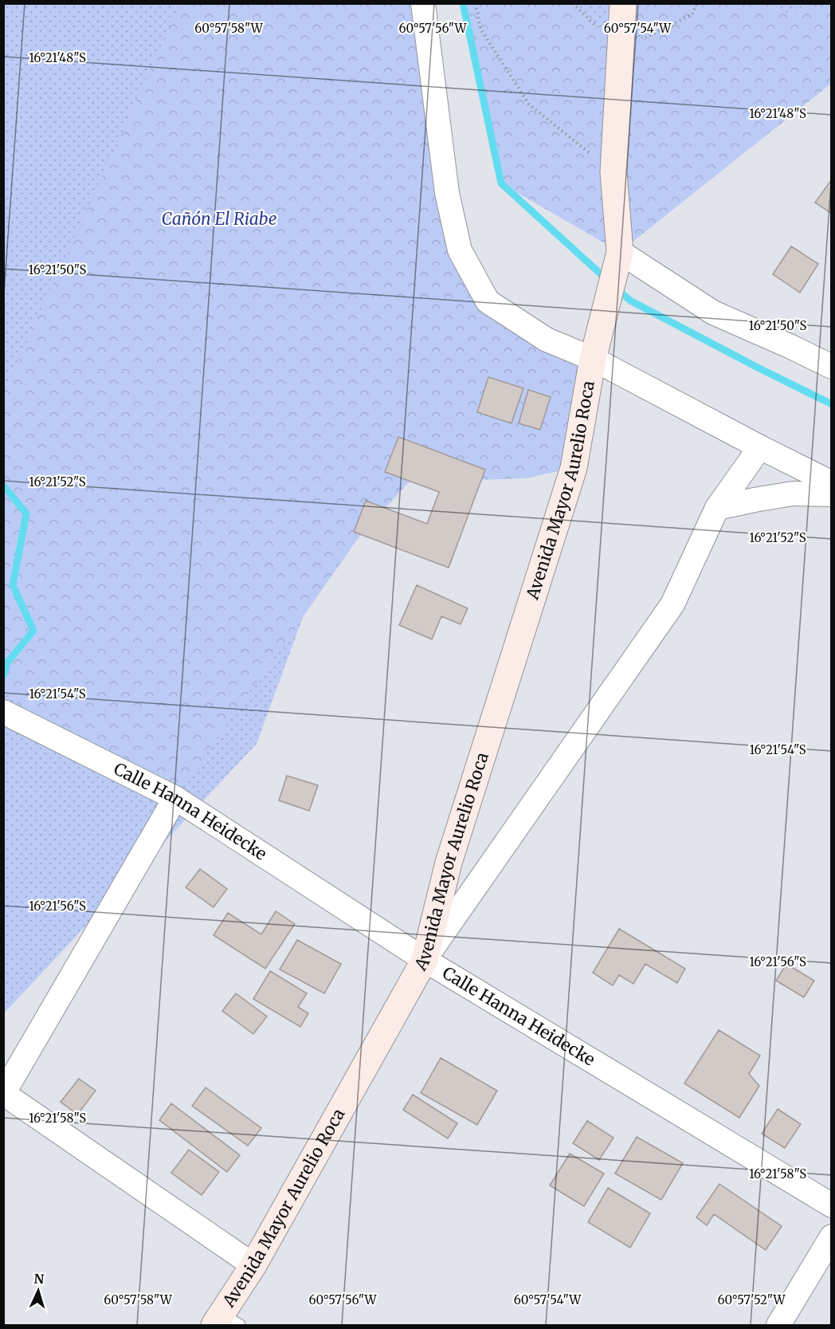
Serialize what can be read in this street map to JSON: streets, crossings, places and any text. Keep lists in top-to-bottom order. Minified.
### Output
{"streets":{"main road":["Avenida Mayor Aurelio Roca"],"street":["Calle Hanna Heidecke"]},"crossings":[["Avenida Mayor Aurelio Roca","Calle Hanna Heidecke"]],"parks":["Cañón El Riabe"],"north":"top","coordinates":["60°57'58\"W","60°57'56\"W","60°57'54\"W","16°21'48\"S","16°21'50\"S","16°21'52\"S","16°21'54\"S","16°21'56\"S","16°21'58\"S","60°57'52\"W"]}
